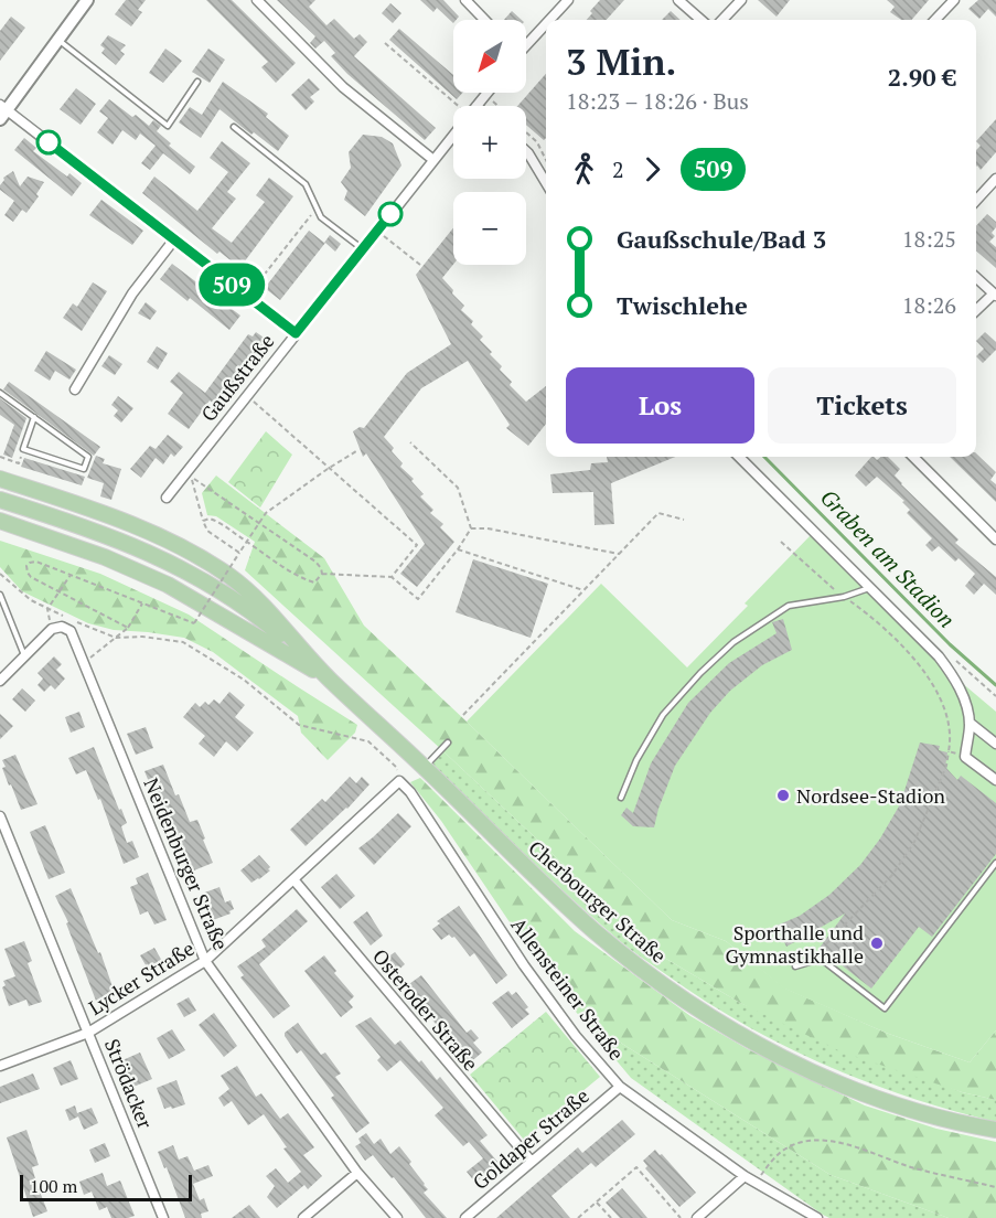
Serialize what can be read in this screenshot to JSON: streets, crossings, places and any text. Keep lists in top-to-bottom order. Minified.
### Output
{"streets":{"main road":["Cherbourger Straße"],"street":["Gaußstraße","Neidenburger Straße","Lycker Straße","Allensteiner Straße","Osteroder Straße","Strödacker","Goldaper Straße"]},"crossings":[["Neidenburger Straße","Lycker Straße"],["Lycker Straße","Allensteiner Straße"],["Lycker Straße","Osteroder Straße"],["Lycker Straße","Strödacker"],["Allensteiner Straße","Goldaper Straße"],["Osteroder Straße","Goldaper Straße"]],"water":["Graben am Stadion"],"places":["Nordsee-Stadion","Sporthalle und Gymnastikhalle"],"lines":["bus line 509"],"scale_bar":"100 m","north":"bottom left","page":{"on_map":"509","map_buttons":["+","−"],"heading":["3 Min.","18:23 – 18:26 · Bus","2.90 €"],"legs":["2","509"],"list":[{"name":"Gaußschule/Bad 3","value":"18:25"},{"name":"Twischlehe","value":"18:26"}],"buttons":["Los","Tickets"],"scale":"100 m"}}
